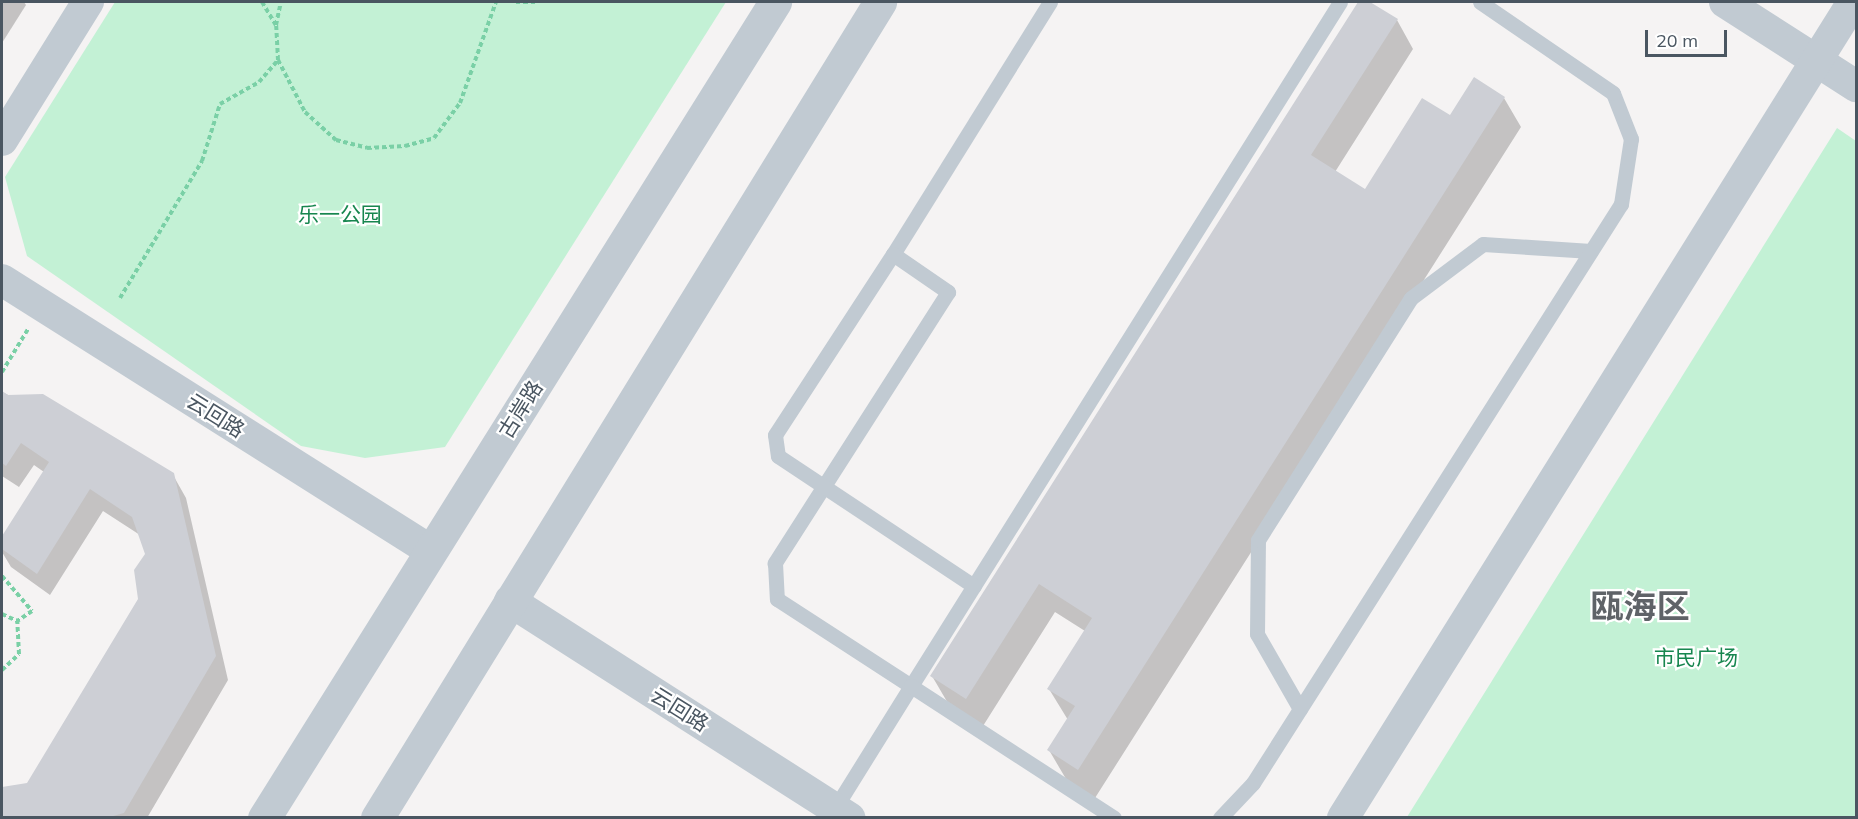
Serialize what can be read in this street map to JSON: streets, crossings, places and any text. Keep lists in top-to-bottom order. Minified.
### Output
{"streets":{"street":["古岸路","云回路"]},"crossings":[["古岸路","云回路"]],"districts":["瓯海区"],"parks":["乐一公园","市民广场"],"scale_bar":"20 m"}
